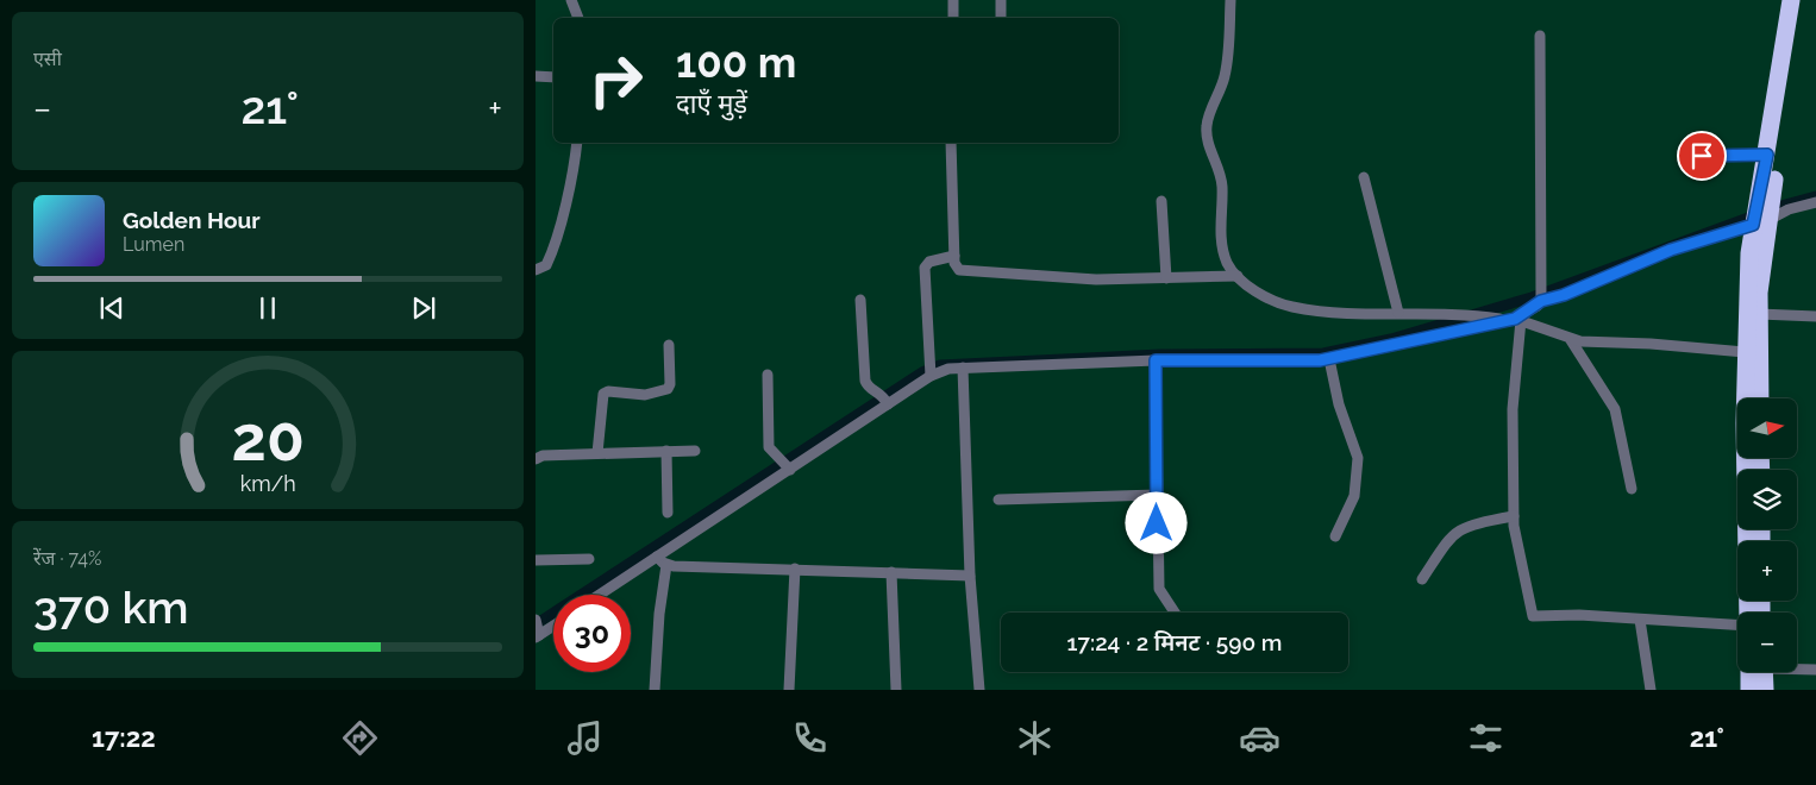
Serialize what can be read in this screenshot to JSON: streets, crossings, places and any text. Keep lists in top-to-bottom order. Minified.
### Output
{"north":"right","page":{"tile":["एसी",["रेंज · 74%","370 km"]],"turn":["100 m","दाएँ मुड़ें"],"heat":["−","21°","+"],"song":["Golden Hour","Lumen"],"map_buttons":["+","−"],"limit":"30","trip":"17:24 · 2 मिनट · 590 m","tabs":["17:22","21°"],"gauge":["20","km/h"]}}
